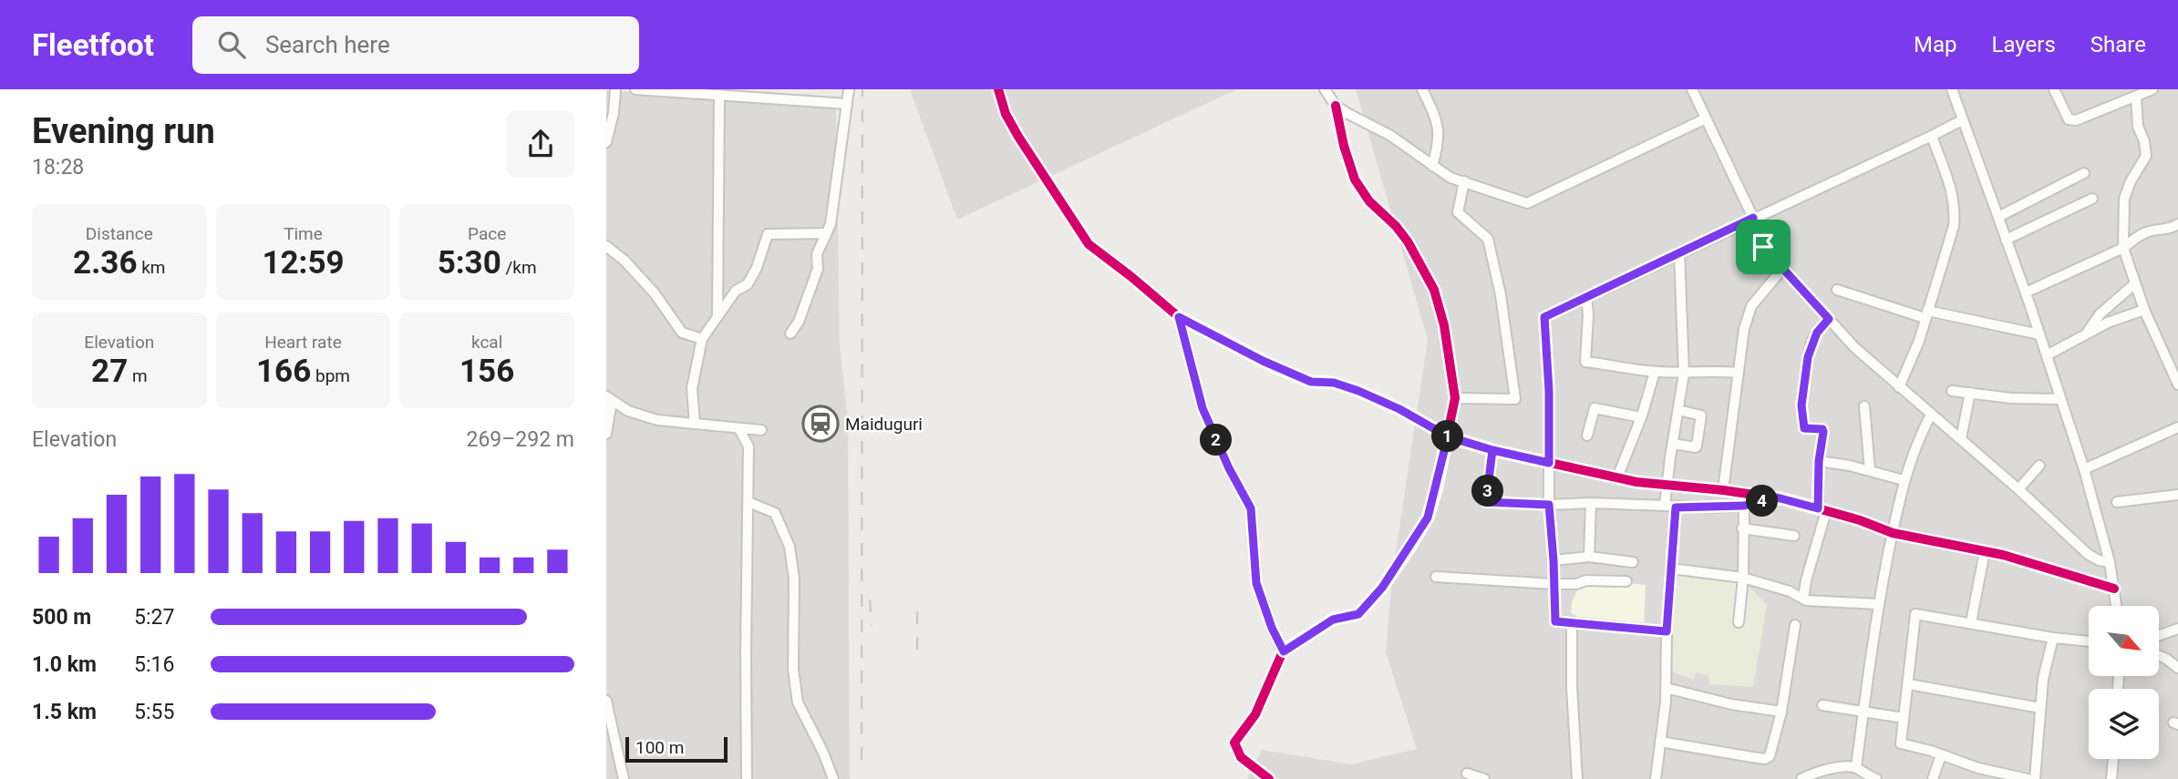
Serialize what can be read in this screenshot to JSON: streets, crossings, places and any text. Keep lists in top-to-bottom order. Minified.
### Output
{"places":{"station":["Maiduguri"]},"scale_bar":"100 m","north":"bottom right","page":{"header":"Fleetfoot","search":"Search here","nav":["Map","Layers","Share"],"heading":["Evening run","18:28"],"stats":[["Distance","2.36 km"],["Time","12:59"],["Pace","5:30 /km"],["Elevation","27 m"],["Heart rate","166 bpm"],["kcal","156"]],"chart":["Elevation","269–292 m"],"pins":["1","2","3","4"],"list":[{"name":"500 m","note":"5:27"},{"name":"1.0 km","note":"5:16"},{"name":"1.5 km","note":"5:55"}],"scale":"100 m"}}
